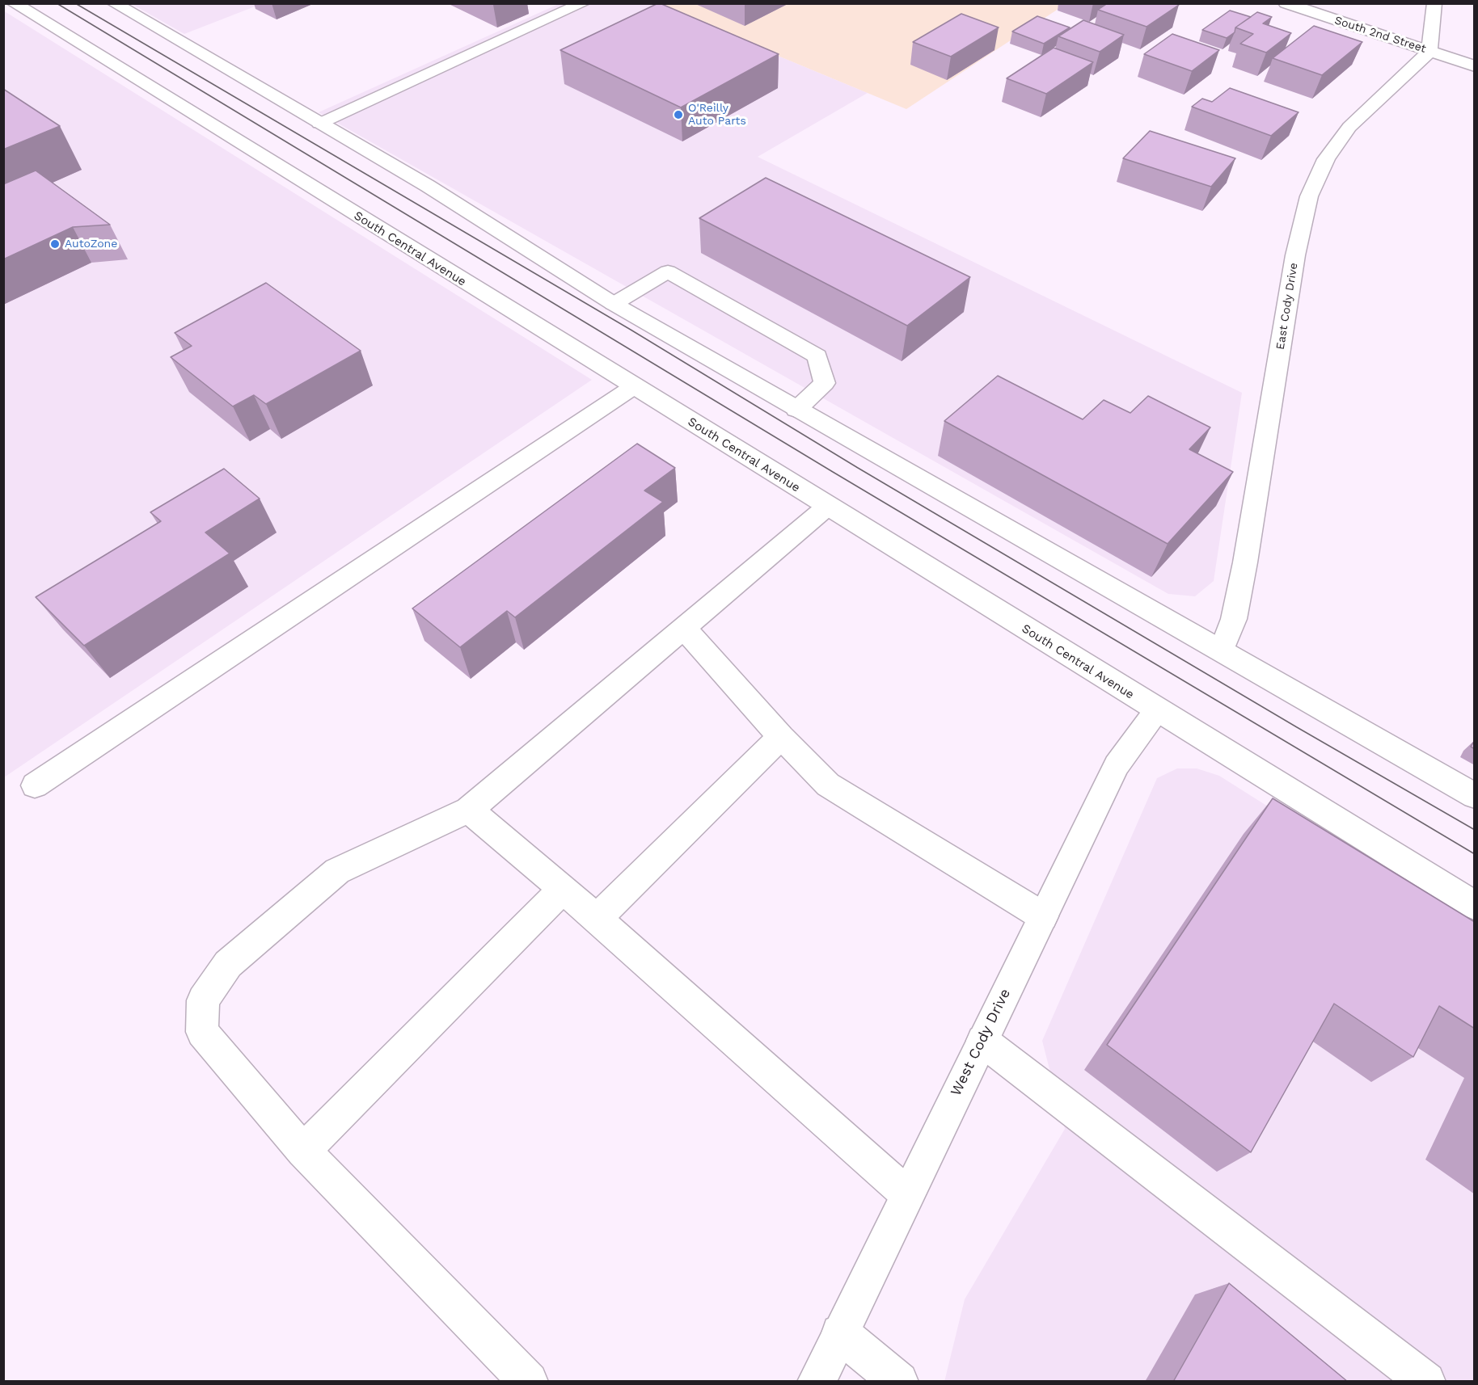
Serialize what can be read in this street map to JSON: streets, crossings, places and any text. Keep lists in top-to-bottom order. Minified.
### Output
{"streets":{"main road":["South 2nd Street","South Central Avenue","East Cody Drive","West Cody Drive"]},"crossings":[["South 2nd Street","East Cody Drive"],["South Central Avenue","West Cody Drive"]],"places":["O'Reilly Auto Parts","AutoZone"]}
